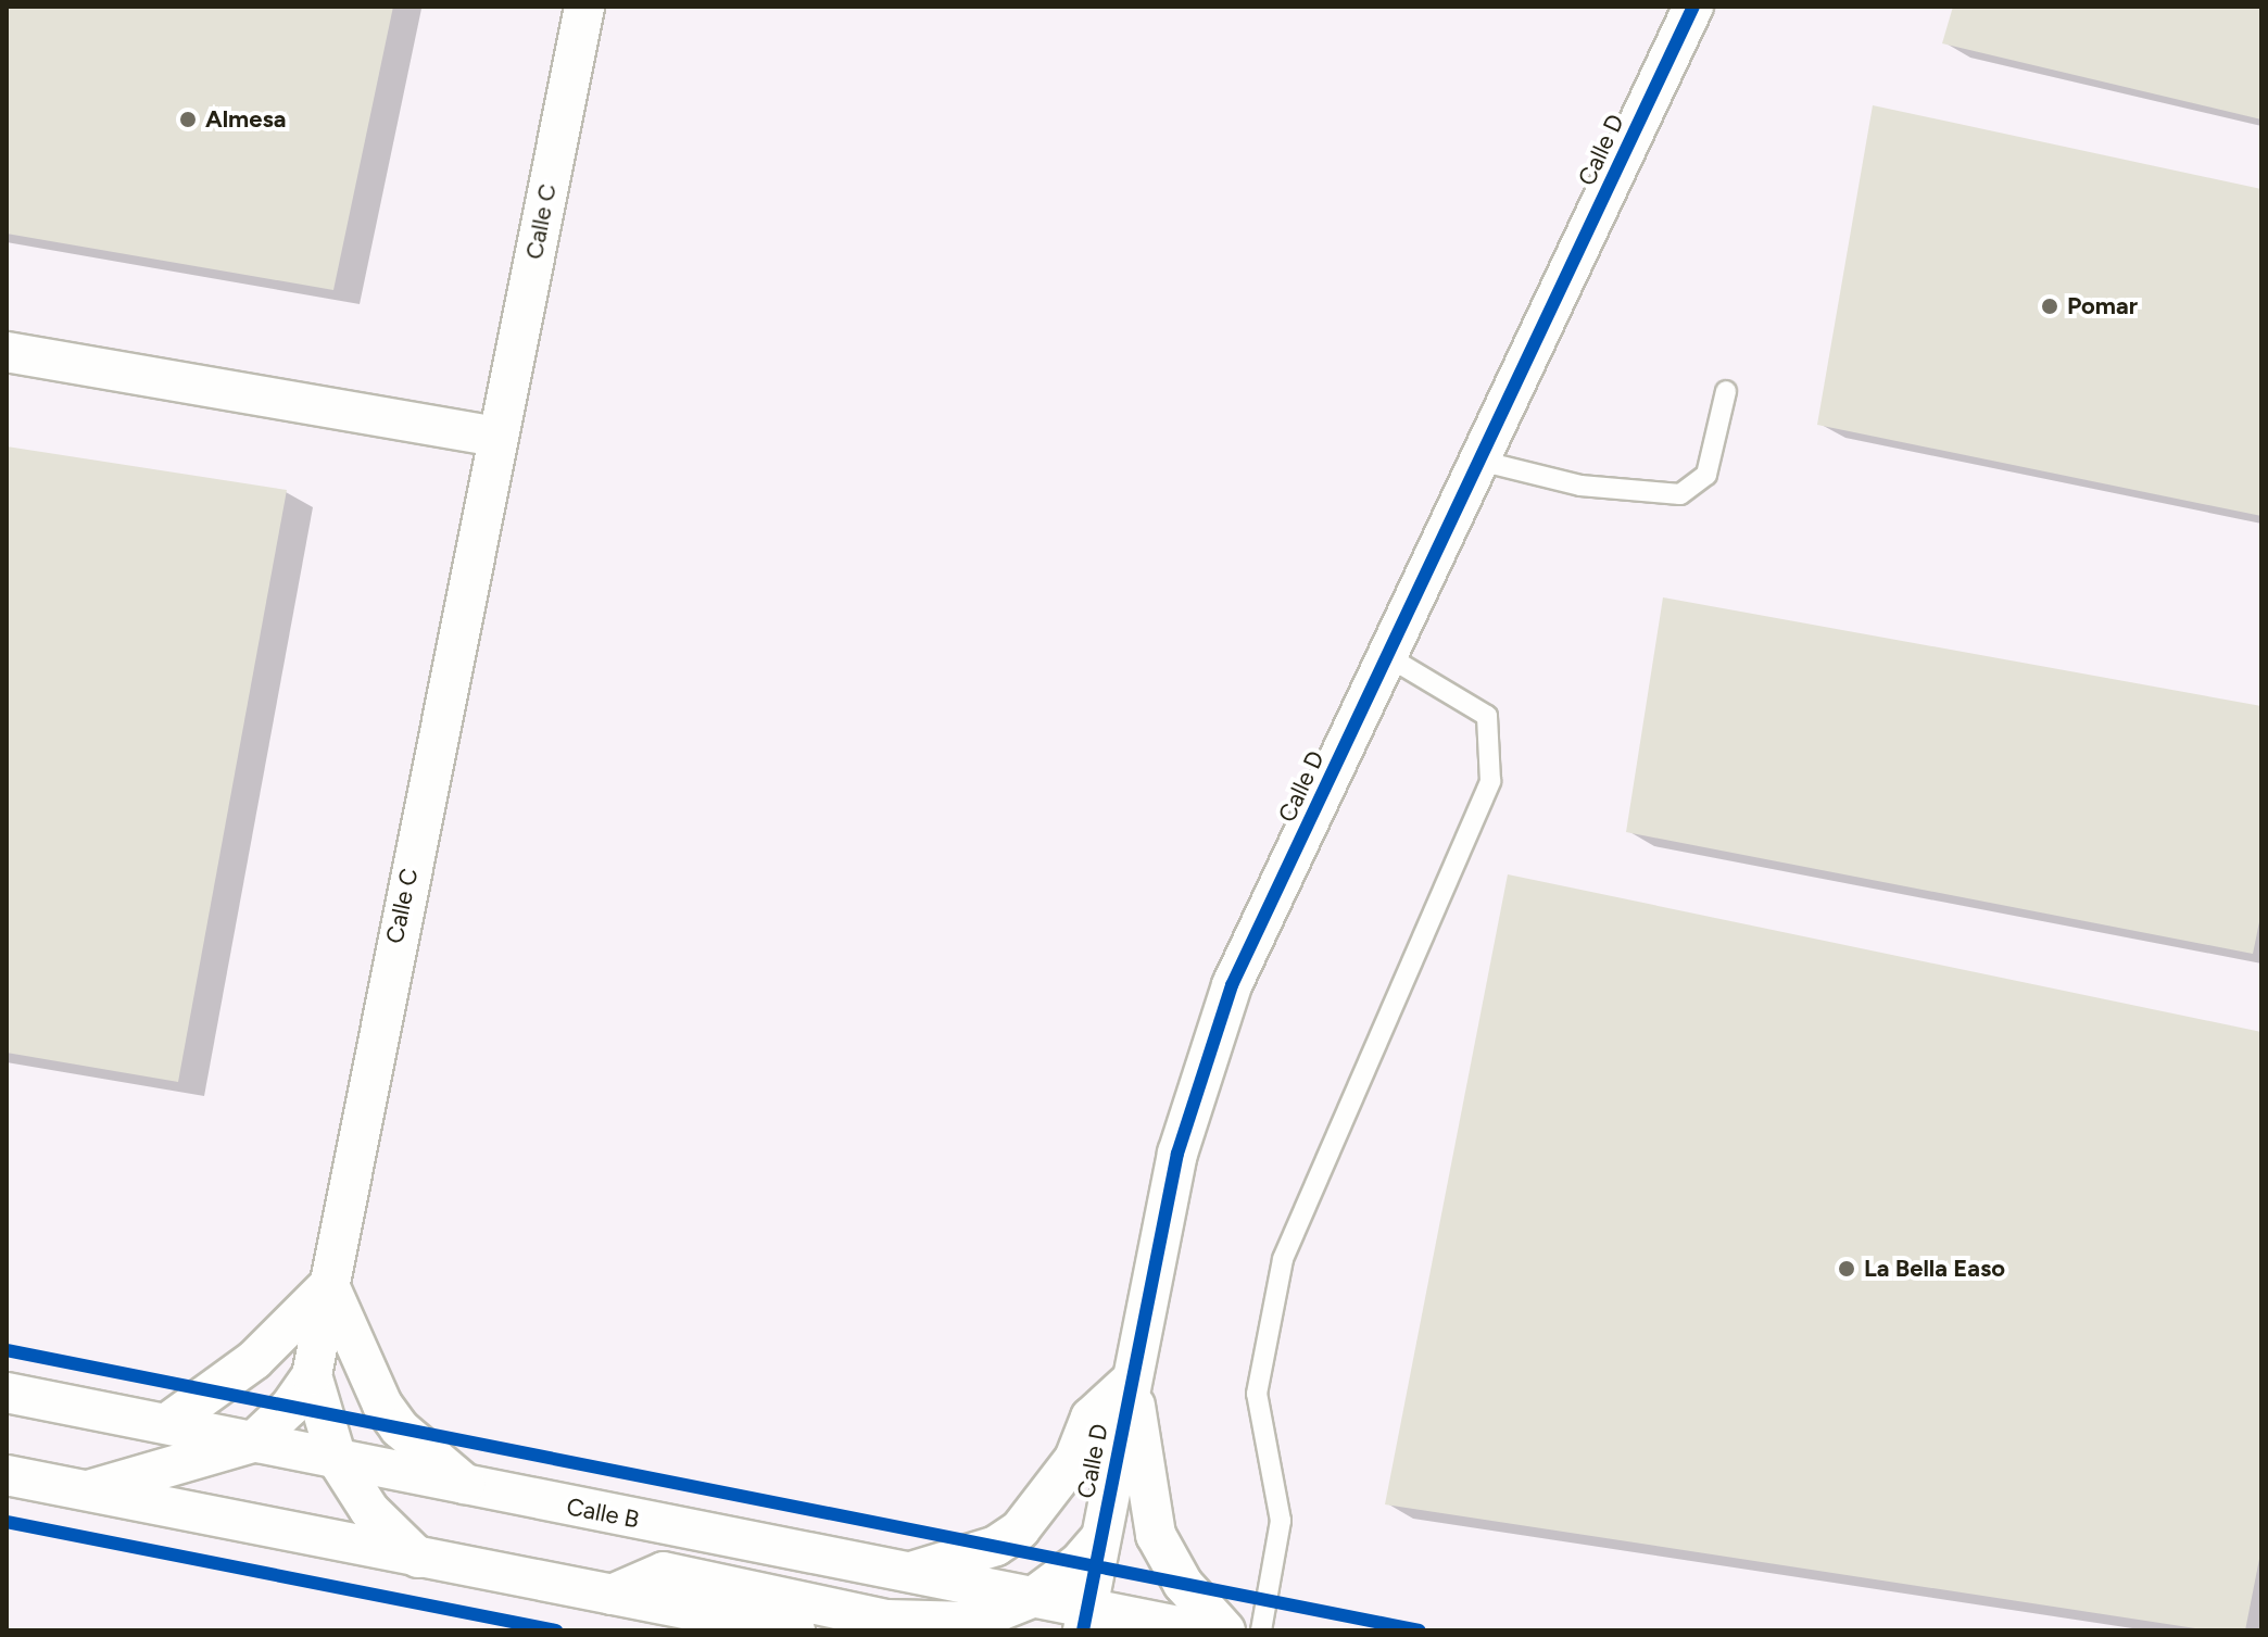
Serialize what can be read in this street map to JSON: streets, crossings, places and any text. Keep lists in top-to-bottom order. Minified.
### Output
{"streets":{"street":["Calle D","Calle C","Calle B"]},"crossings":[["Calle D","Calle B"]],"places":["Almesa","Pomar","La Bella Easo"]}
